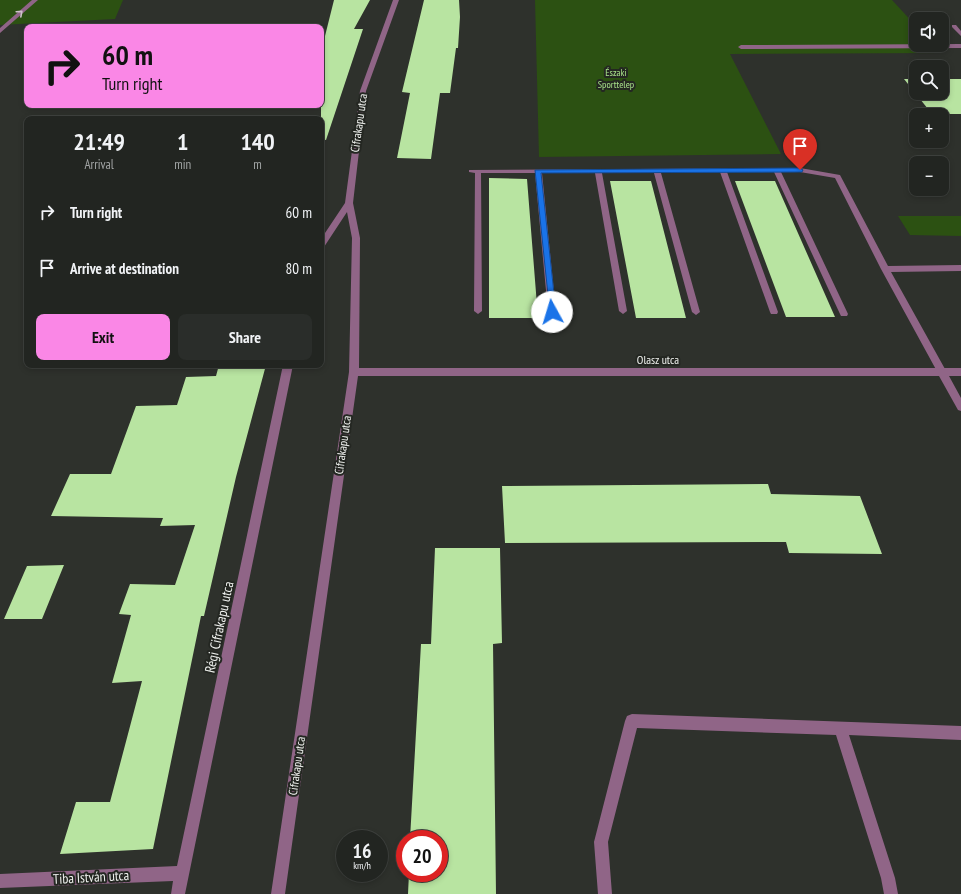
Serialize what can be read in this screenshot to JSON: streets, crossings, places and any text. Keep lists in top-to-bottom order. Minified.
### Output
{"streets":{"street":["Cifrakapu utca","Olasz utca","Régi Cifrakapu utca","Tiba István utca"]},"crossings":[["Cifrakapu utca","Olasz utca"],["Régi Cifrakapu utca","Tiba István utca"]],"parks":["Északi Sporttelep"],"page":{"map_buttons":["+","−"],"turn":["60 m","Turn right"],"eta":["21:49","Arrival","1","min","140","m"],"list":[{"name":"Turn right","value":"60 m"},{"name":"Arrive at destination","value":"80 m"}],"buttons":["Exit","Share"],"speed":"16 km/h","limit":"20"}}
